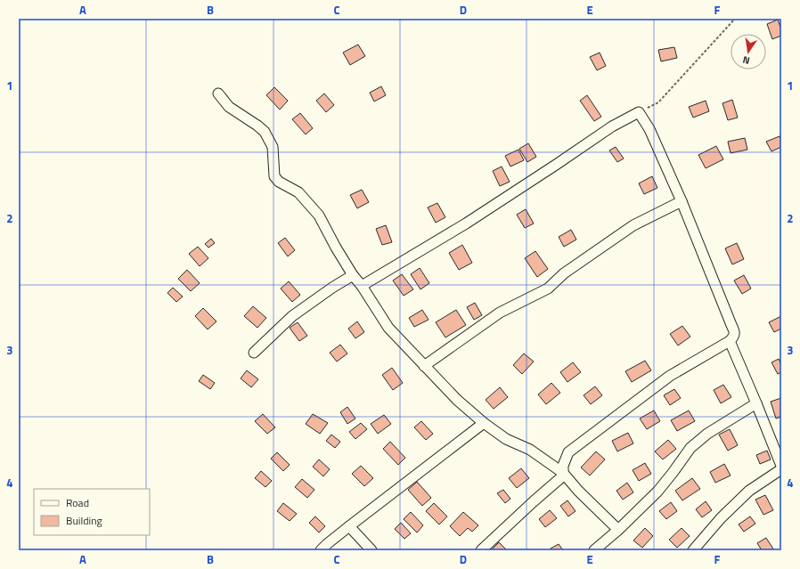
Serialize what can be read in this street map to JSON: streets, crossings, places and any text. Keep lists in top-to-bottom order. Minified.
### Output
{"legend":["Road","Building"],"north":"bottom","grid":{"columns":["A","B","C","D","E","F"],"rows":["1","2","3","4"]}}
